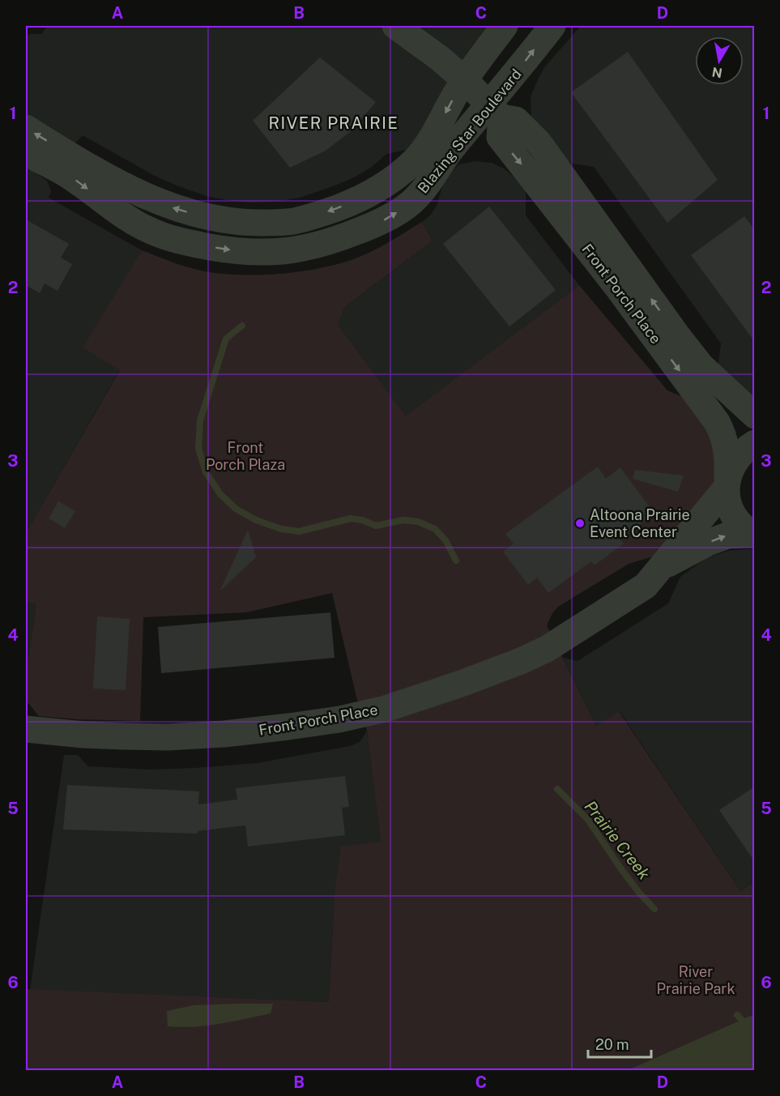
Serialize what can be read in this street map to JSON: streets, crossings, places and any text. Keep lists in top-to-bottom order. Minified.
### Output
{"streets":{"street":["Blazing Star Boulevard","Front Porch Place"]},"crossings":[["Blazing Star Boulevard","Front Porch Place"]],"districts":["RIVER PRAIRIE"],"water":["Prairie Creek"],"parks":["Front Porch Plaza","River Prairie Park"],"places":["Altoona Prairie Event Center"],"scale_bar":"20 m","north":"bottom","grid":{"columns":["A","B","C","D"],"rows":["1","2","3","4","5","6"]}}
